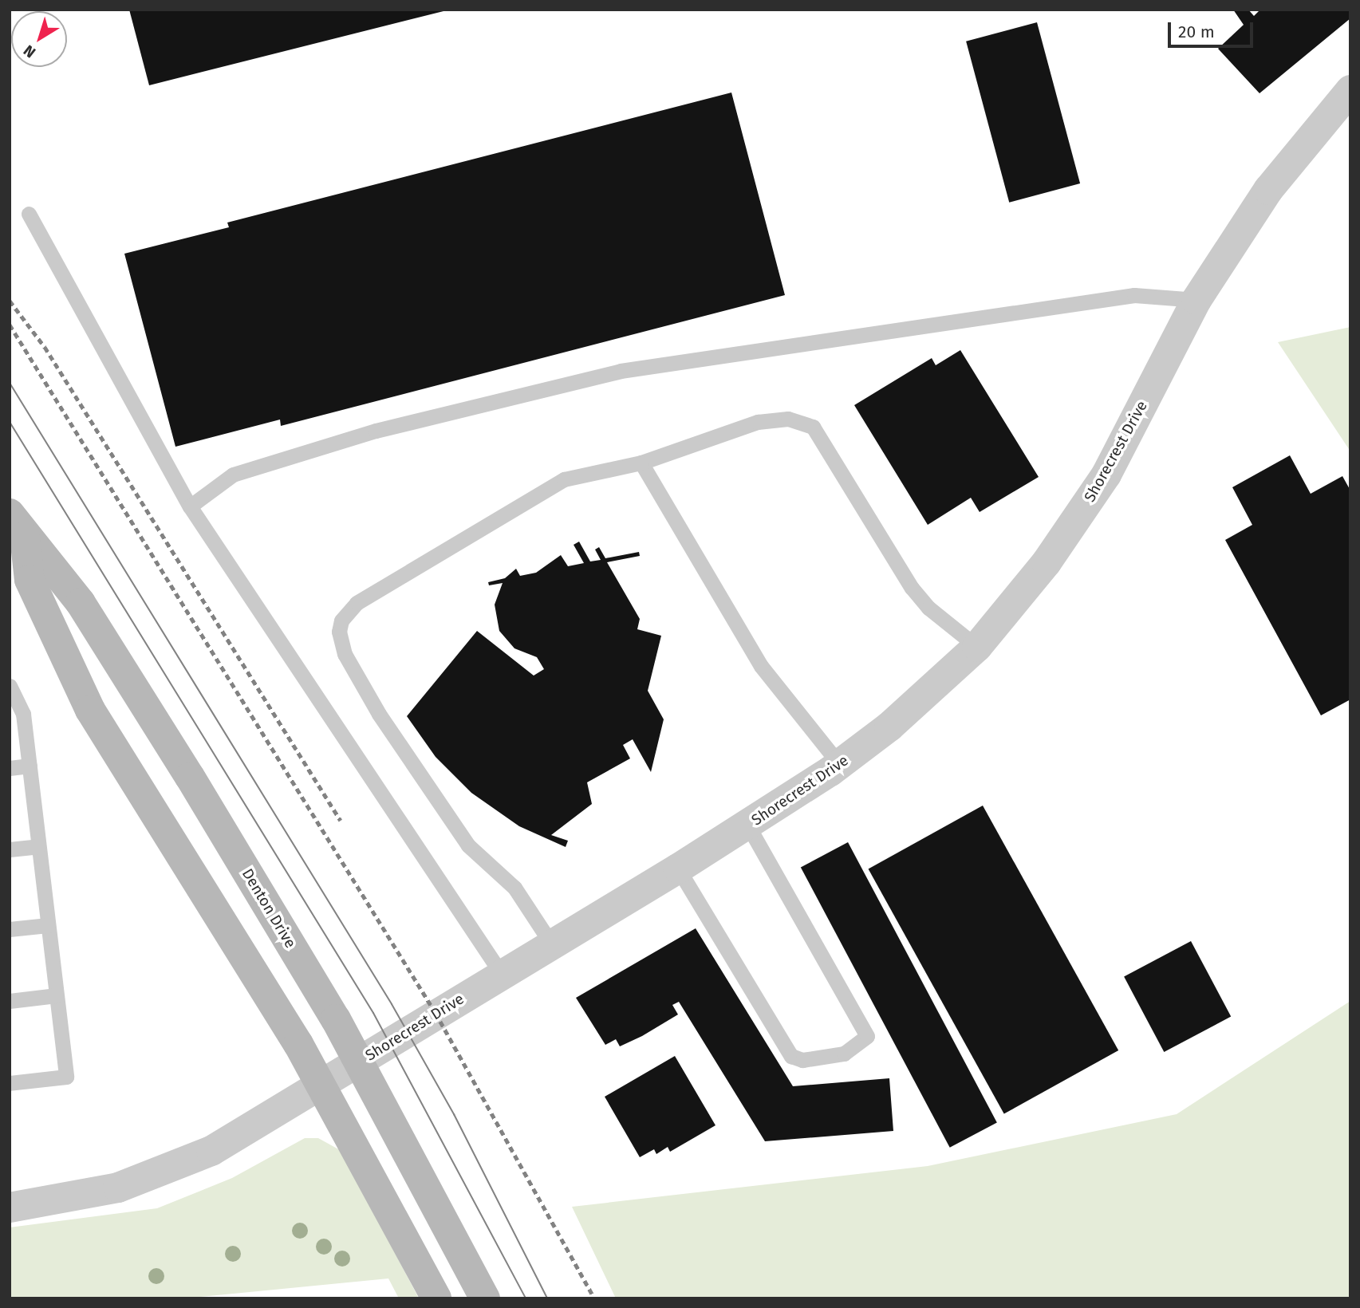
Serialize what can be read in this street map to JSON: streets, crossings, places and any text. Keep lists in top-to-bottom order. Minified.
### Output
{"streets":{"main road":["Denton Drive"],"street":["Shorecrest Drive"]},"crossings":[["Shorecrest Drive","Denton Drive"]],"scale_bar":"20 m","north":"bottom left"}
